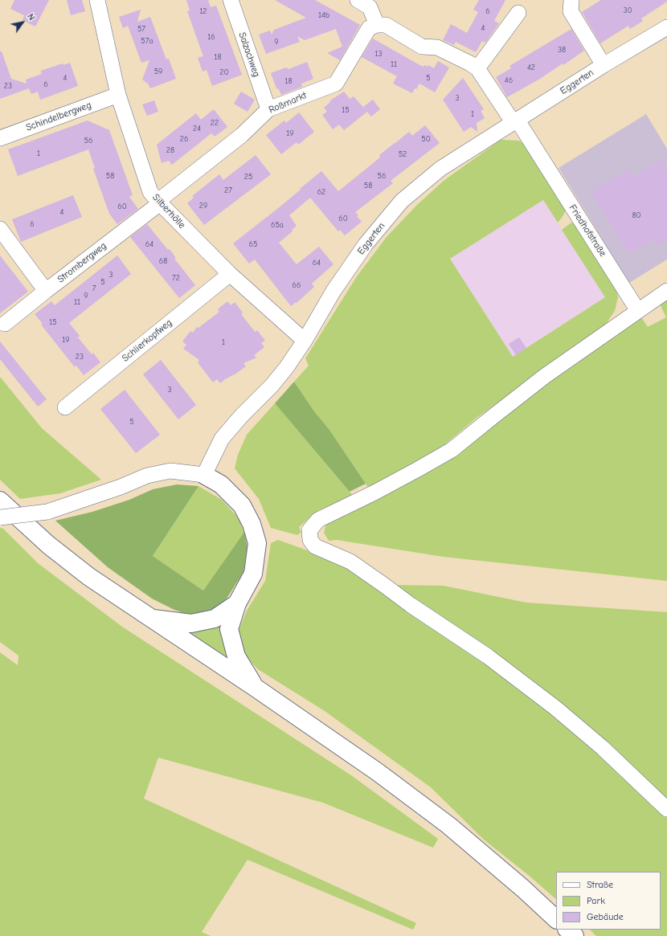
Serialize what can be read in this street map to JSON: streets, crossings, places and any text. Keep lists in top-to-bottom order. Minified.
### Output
{"streets":{"street":["Salzachweg","Eggerten","Roßmarkt","Schindelbergweg","Silberhölle","Friedhofstraße","Strombergweg","Schlierkopfweg"]},"crossings":[["Salzachweg","Roßmarkt"],["Eggerten","Silberhölle"],["Eggerten","Friedhofstraße"],["Roßmarkt","Silberhölle"],["Roßmarkt","Strombergweg"],["Schindelbergweg","Silberhölle"],["Silberhölle","Strombergweg"],["Silberhölle","Schlierkopfweg"]],"house_numbers":["30","12","6","14b","4","57","16","57a","9","38","13","18","11","42","59","20","4","5","46","18","6","23","3","15","1","22","24","19","26","50","56","28","1","52","58","56","25","58","27","62","29","60","4","80","60","6","65a","64","65","68","64","3","72","5","66","7","9","11","15","19","1","23","3","5"],"legend":["Straße","Park","Gebäude"],"north":"top right"}
